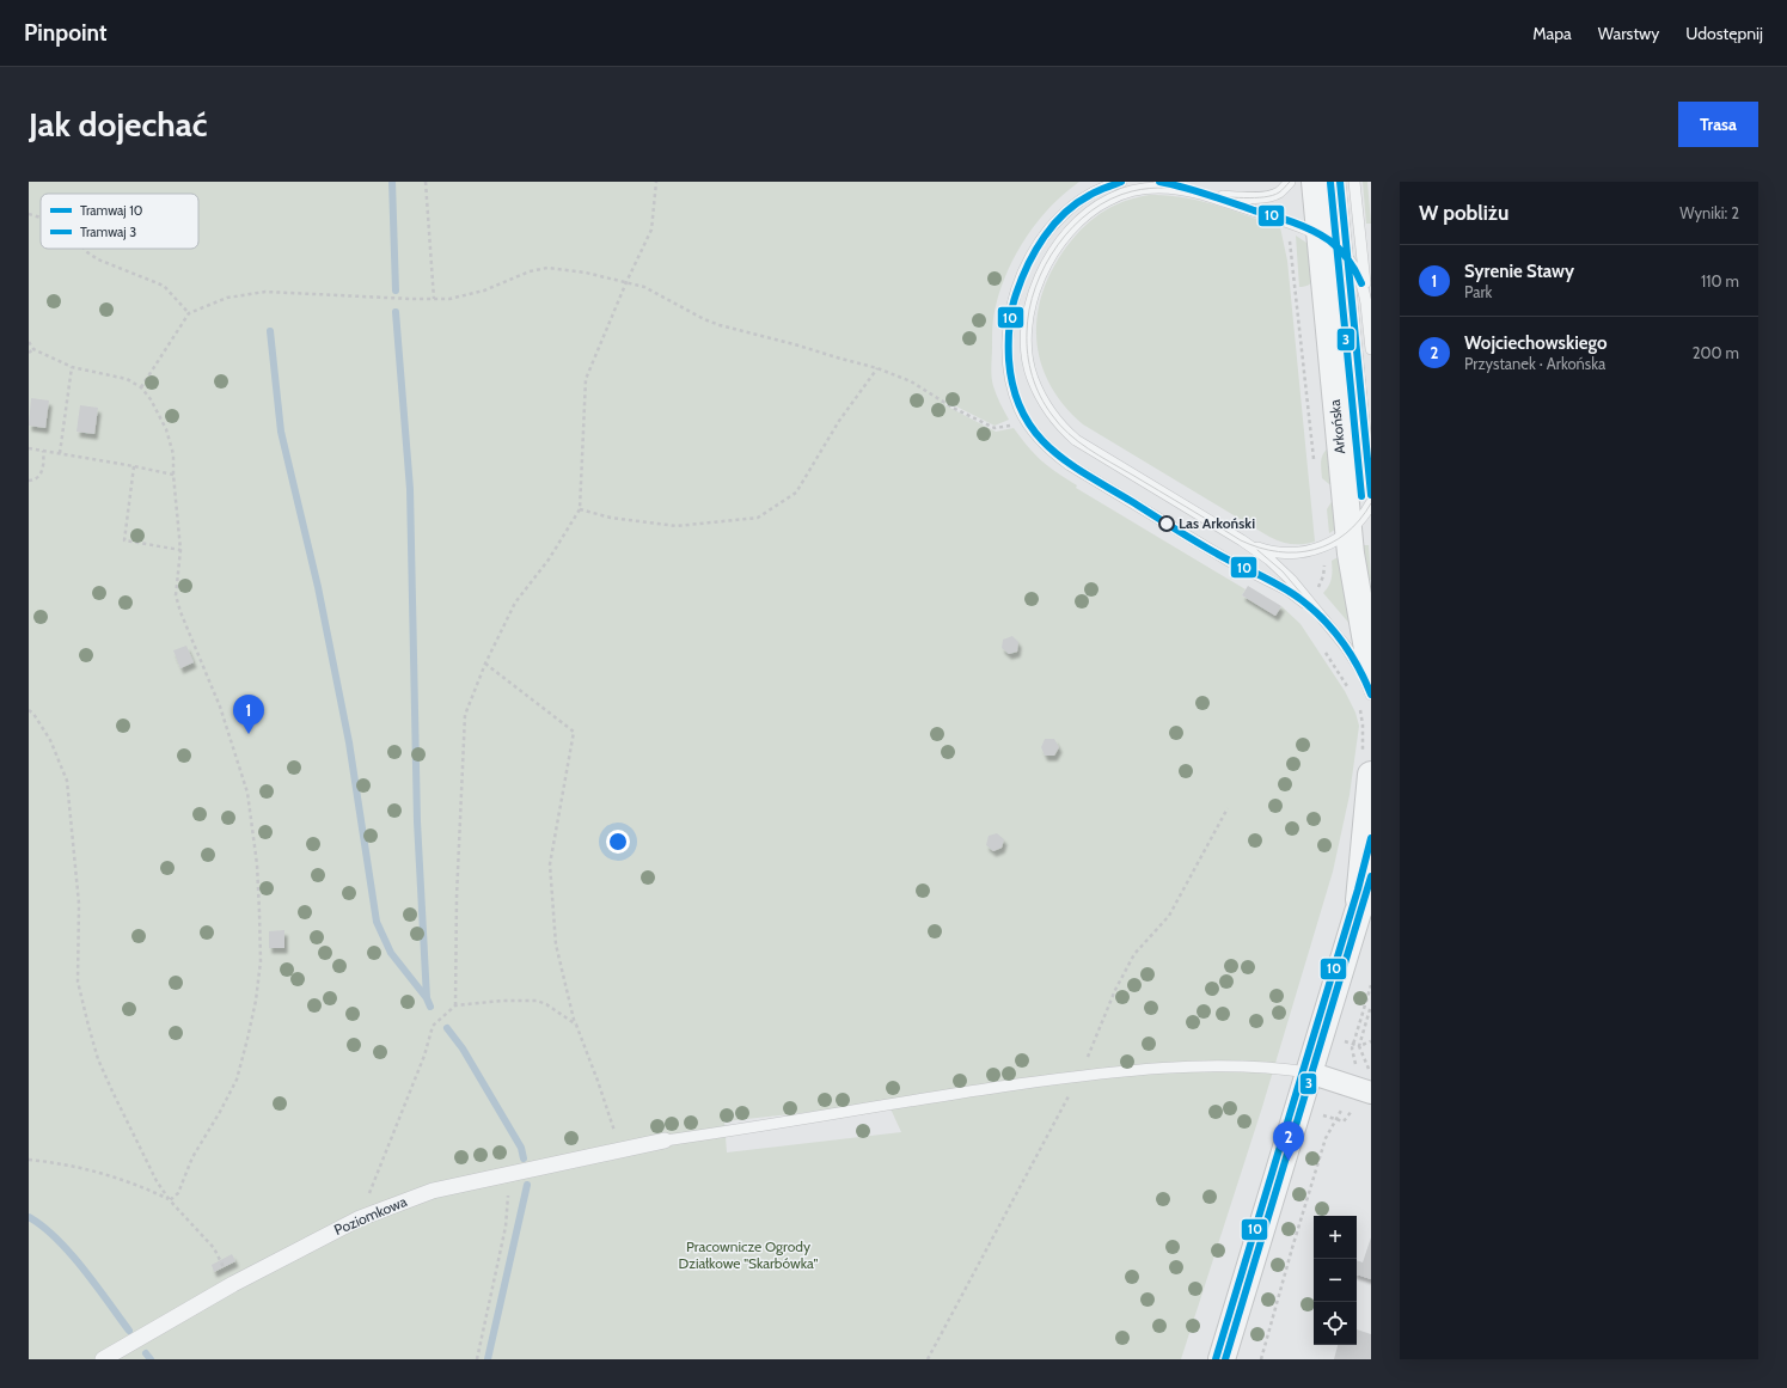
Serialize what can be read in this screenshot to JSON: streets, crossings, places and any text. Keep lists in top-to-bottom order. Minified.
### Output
{"streets":{"street":["Arkońska","Poziomkowa"]},"parks":["Pracownicze Ogrody Działkowe \"Skarbówka\""],"places":["Las Arkoński"],"lines":["tram line 10","tram line 3"],"legend":["Tramwaj 10","Tramwaj 3"],"page":{"header":"Pinpoint","nav":["Mapa","Warstwy","Udostępnij"],"buttons":"Trasa","title":"Jak dojechać","heading":["W pobliżu","Wyniki: 2"],"list":[{"mark":"1","name":"Syrenie Stawy","note":"Park","value":"110 m"},{"mark":"2","name":"Wojciechowskiego","note":"Przystanek · Arkońska","value":"200 m"}],"pins":["1","2"],"map_buttons":["+","−"]}}
